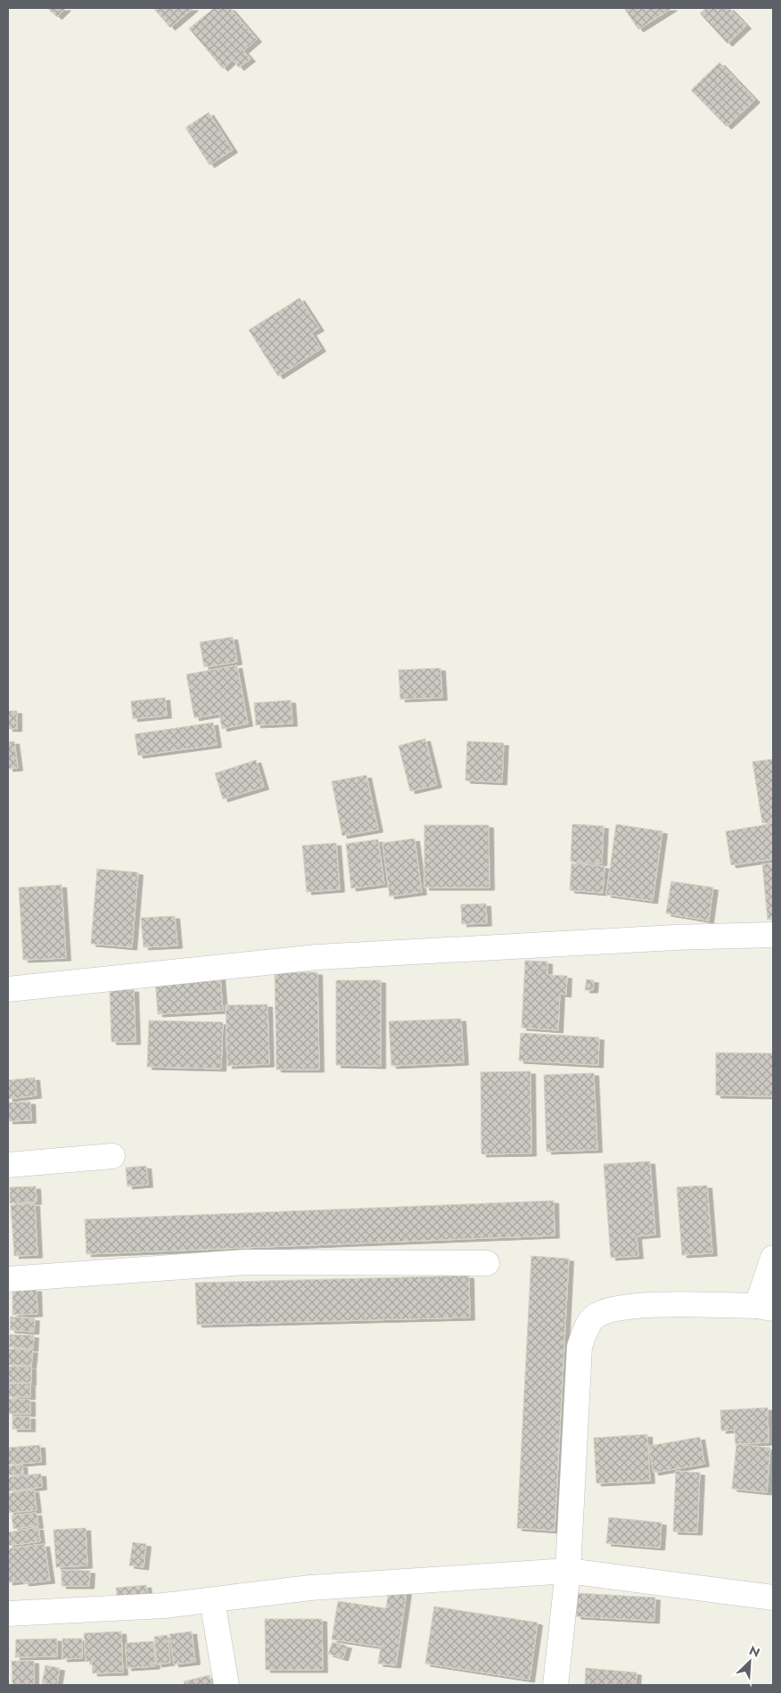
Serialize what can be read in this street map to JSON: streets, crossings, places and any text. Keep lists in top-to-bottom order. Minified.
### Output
{"north":"top right"}
